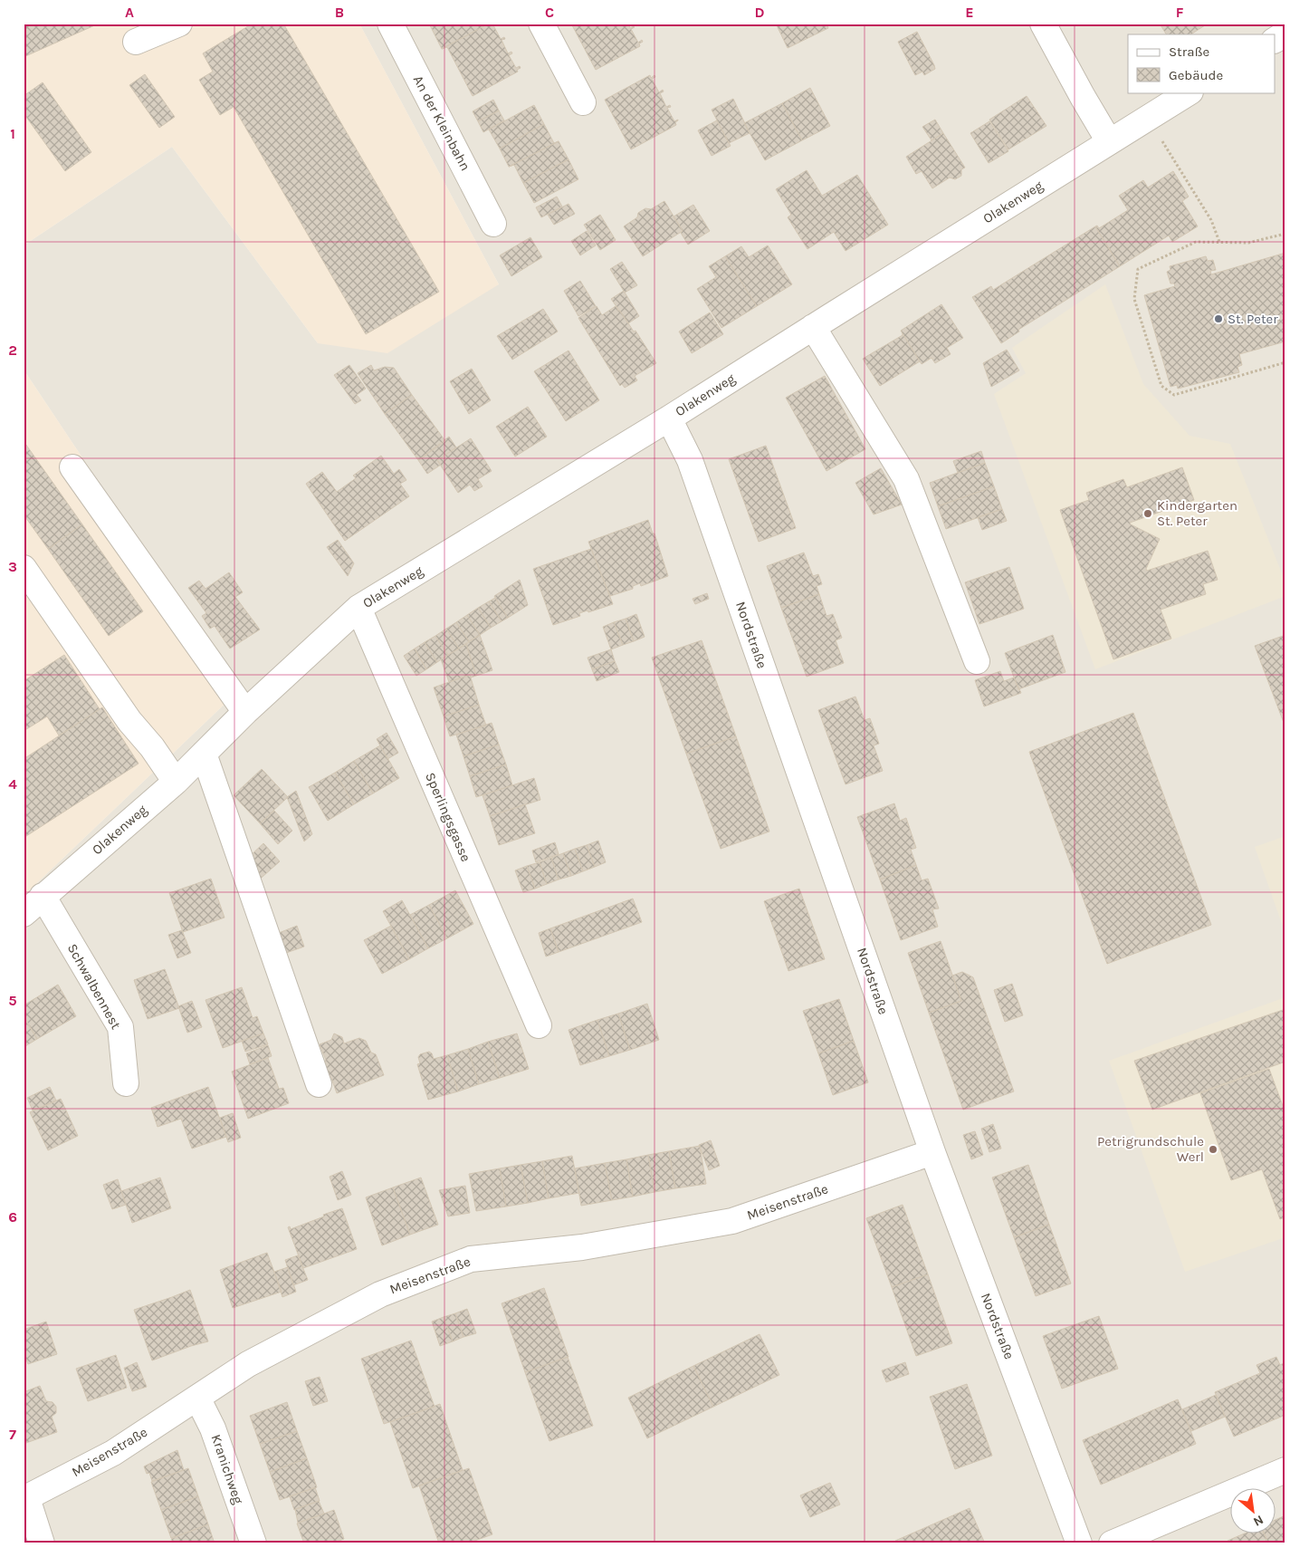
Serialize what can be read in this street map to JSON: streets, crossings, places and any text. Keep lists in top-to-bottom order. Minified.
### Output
{"streets":{"street":["An der Kleinbahn","Olakenweg","Nordstraße","Sperlingsgasse","Schwalbennest","Meisenstraße","Kranichweg"]},"crossings":[["Olakenweg","Nordstraße"],["Olakenweg","Sperlingsgasse"],["Olakenweg","Schwalbennest"],["Nordstraße","Meisenstraße"],["Meisenstraße","Kranichweg"]],"places":["St. Peter","Kindergarten St. Peter","Petrigrundschule Werl"],"legend":["Straße","Gebäude"],"north":"bottom right","grid":{"columns":["A","B","C","D","E","F"],"rows":["1","2","3","4","5","6","7"]}}
